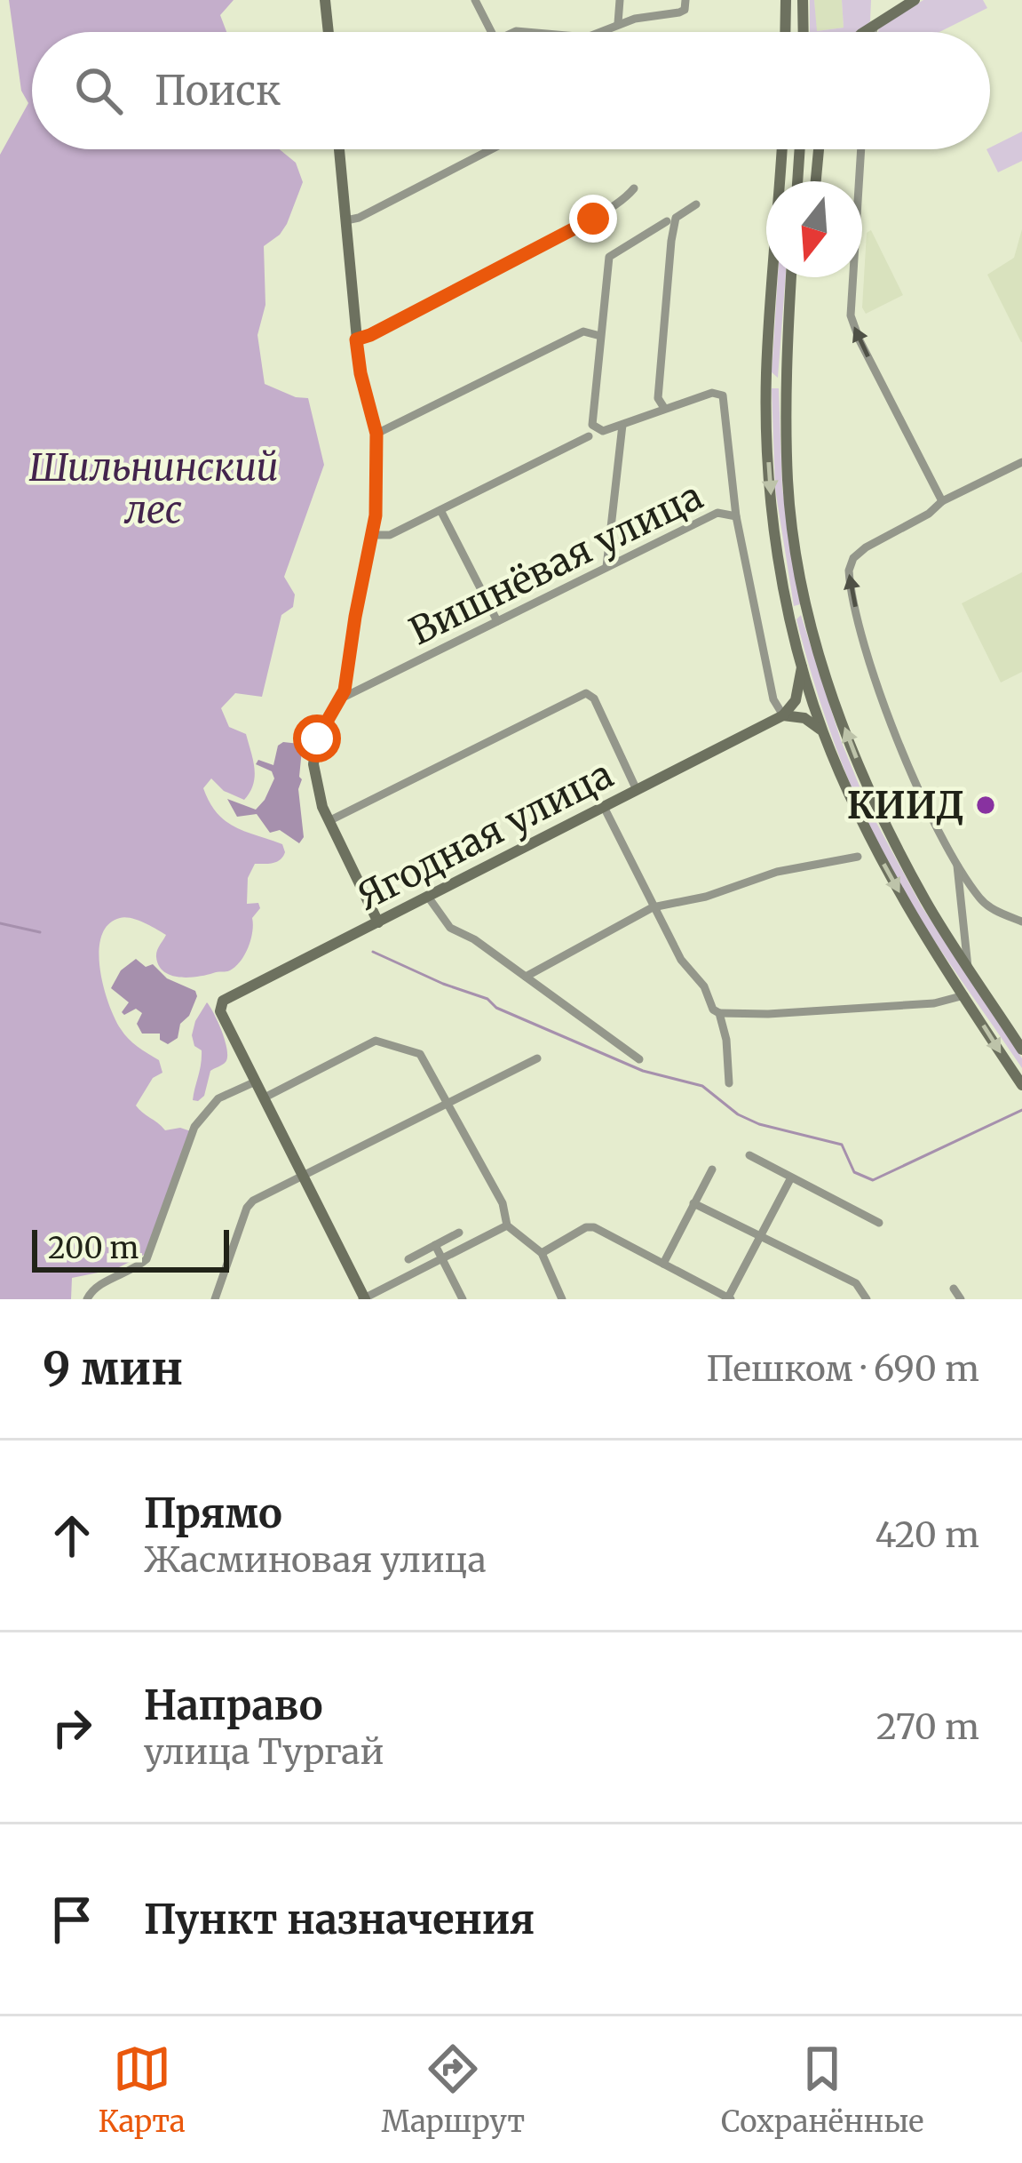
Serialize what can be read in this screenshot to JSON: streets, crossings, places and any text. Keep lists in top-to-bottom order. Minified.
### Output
{"streets":{"main road":["Ягодная улица"],"street":["Вишнёвая улица"]},"parks":["Шильнинский лес"],"places":["КИИД"],"scale_bar":"200 m","north":"bottom","page":{"search":"Поиск","scale":"200 m","heading":["9 мин","Пешком · 690 m"],"list":[["Прямо","Жасминовая улица","420 m"],["Направо","улица Тургай","270 m"],"Пункт назначения"],"nav":["Карта","Маршрут","Сохранённые"]}}
